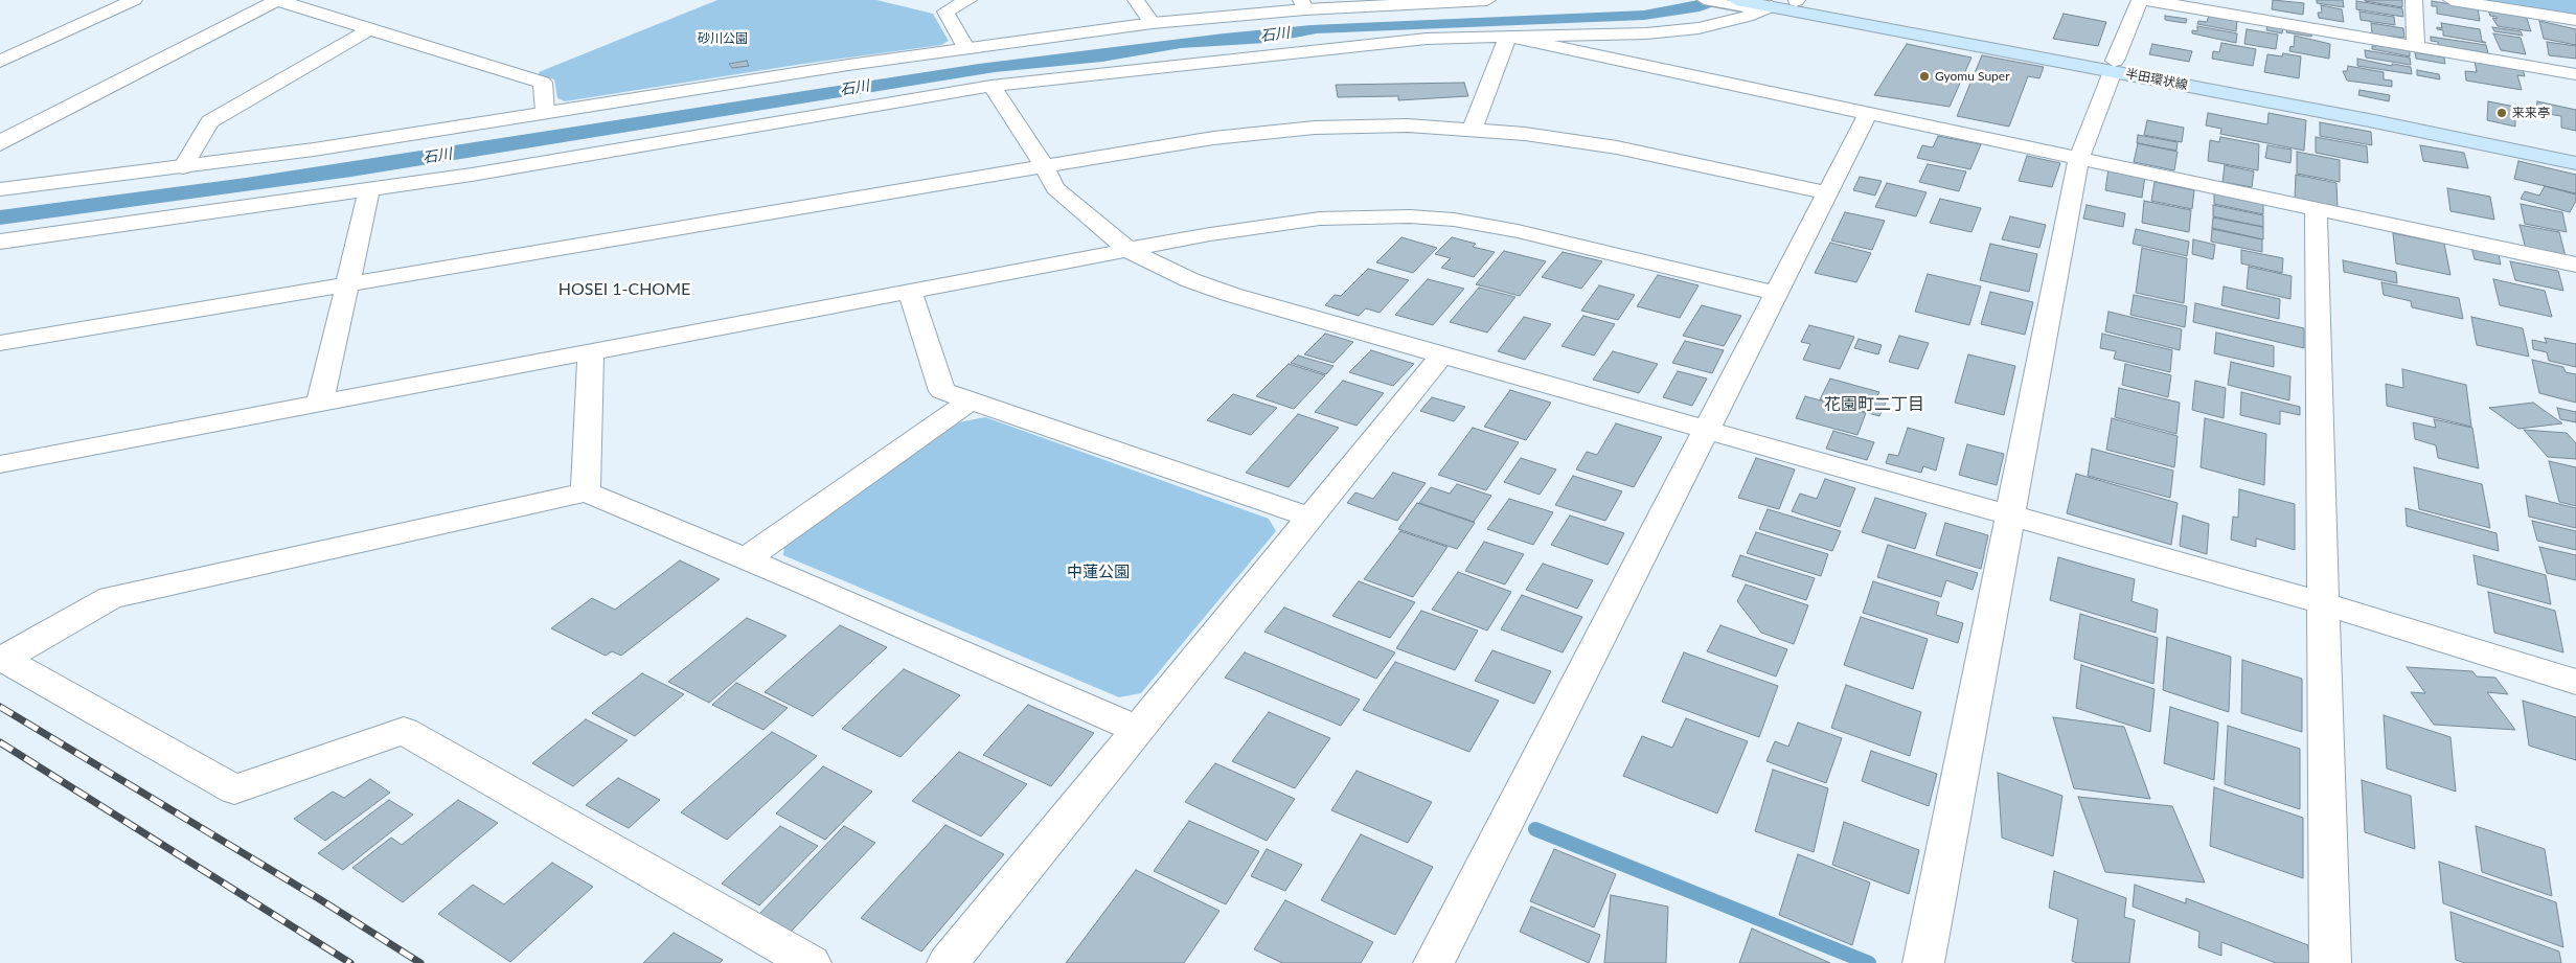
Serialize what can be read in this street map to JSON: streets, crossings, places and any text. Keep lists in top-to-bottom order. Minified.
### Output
{"streets":{"main road":["半田環状線"]},"districts":["HOSEI 1-CHOME","花園町二丁目"],"water":["石川"],"parks":["砂川公園","中蓮公園"],"places":["Gyomu Super","来来亭"]}
